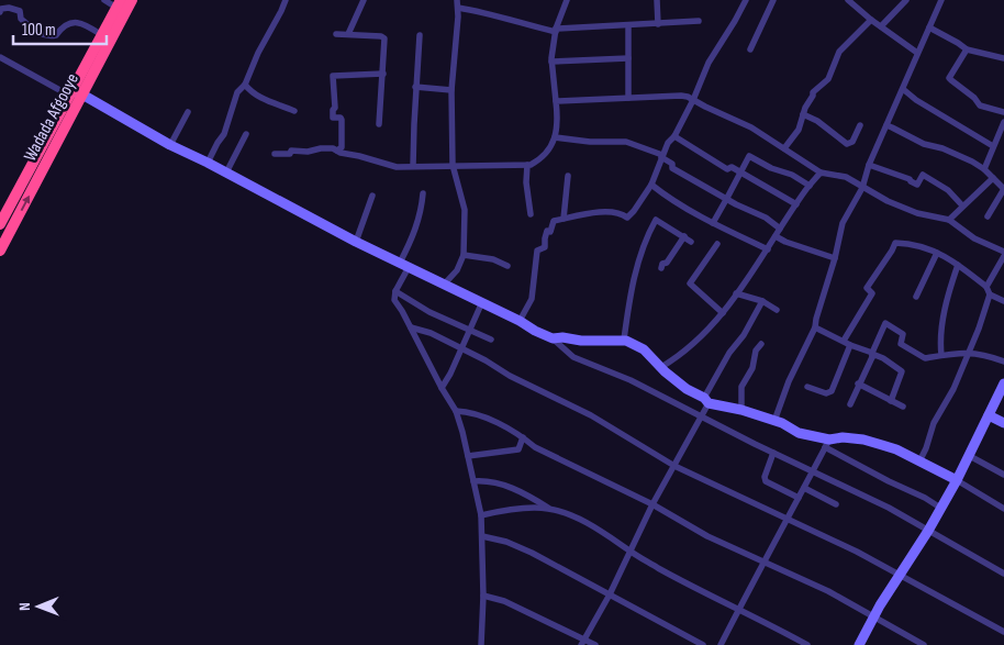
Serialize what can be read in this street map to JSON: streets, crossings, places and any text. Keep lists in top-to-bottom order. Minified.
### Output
{"streets":{"highway":["Wadada Afgooye"]},"scale_bar":"100 m","north":"left"}
